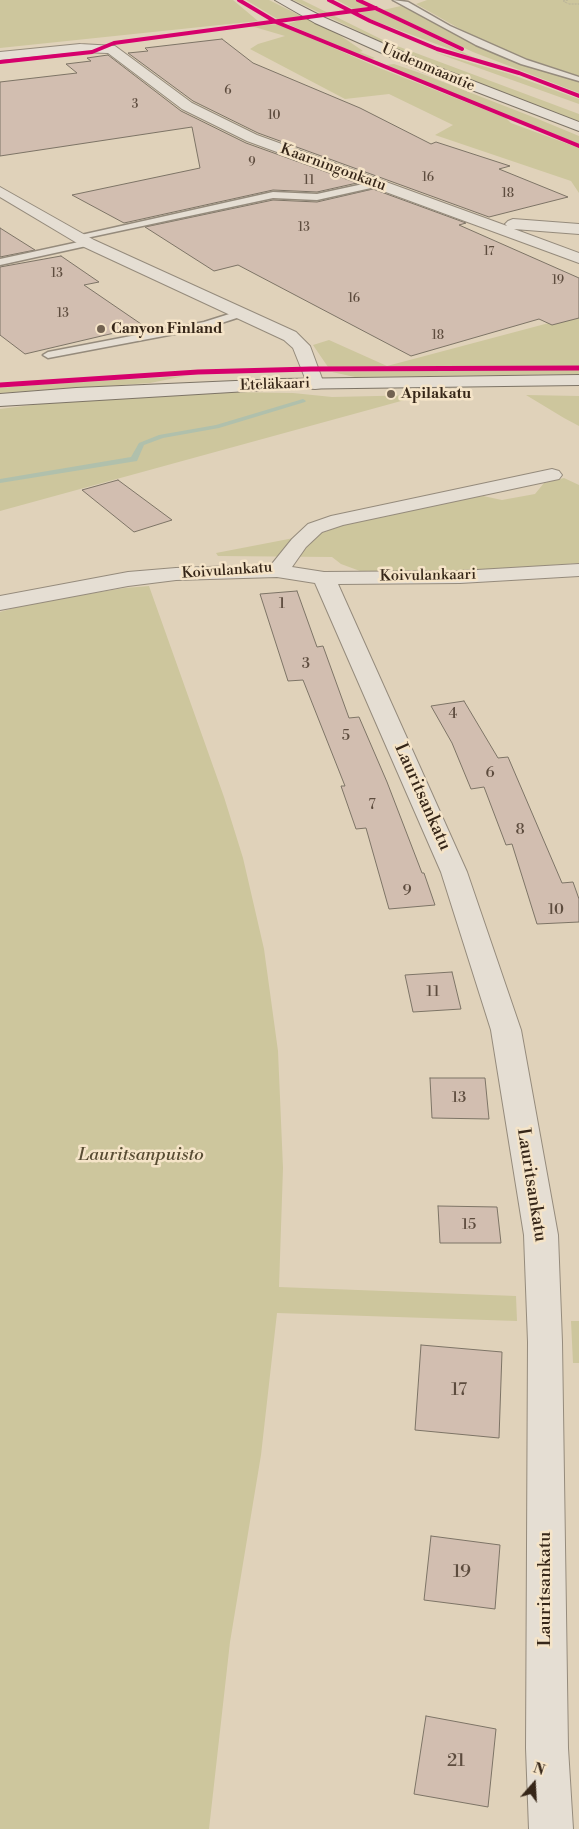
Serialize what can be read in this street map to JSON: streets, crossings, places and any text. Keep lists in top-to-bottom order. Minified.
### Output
{"streets":{"street":["Uudenmaantie","Kaarningonkatu","Eteläkaari","Koivulankatu","Koivulankaari","Lauritsankatu"]},"crossings":[["Koivulankatu","Koivulankaari"],["Koivulankaari","Lauritsankatu"]],"parks":["Lauritsanpuisto"],"places":["Canyon Finland","Apilakatu"],"house_numbers":["6","3","10","9","16","11","18","13","17","13","19","16","13","18","1","3","4","5","6","7","8","9","10","11","13","15","17","19","21"],"north":"top"}
